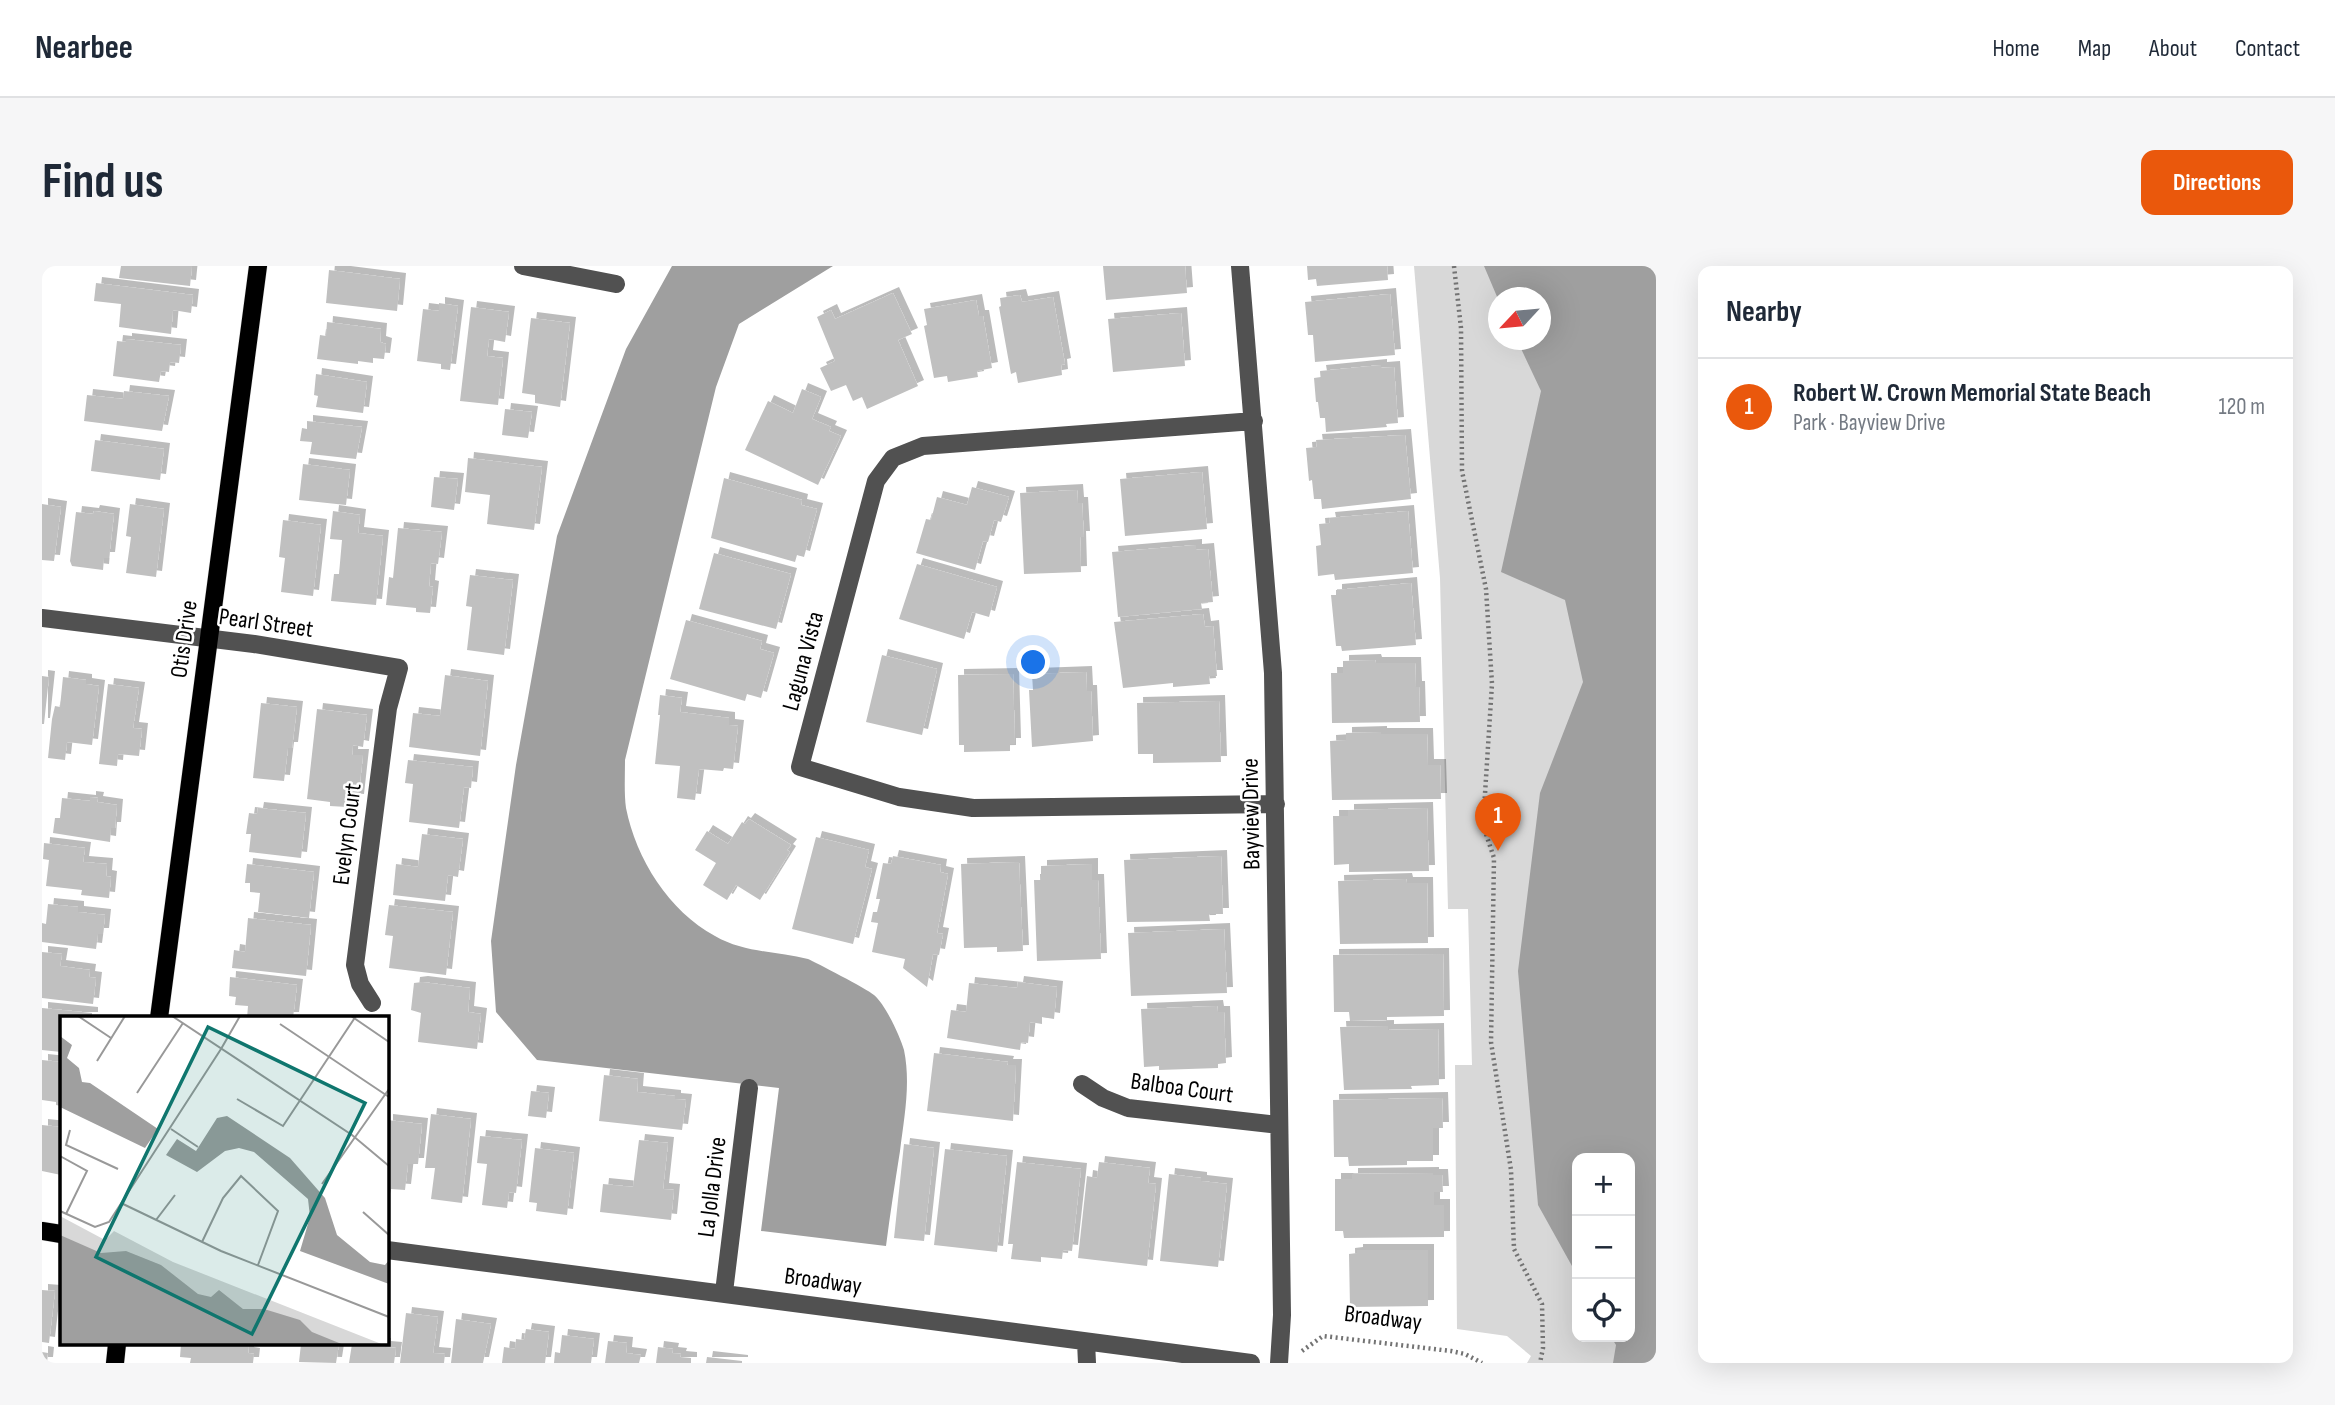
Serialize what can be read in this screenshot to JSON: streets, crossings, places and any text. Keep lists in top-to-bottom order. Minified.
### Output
{"streets":{"main road":["Otis Drive"],"street":["Pearl Street","Laguna Vista","Bayview Drive","Evelyn Court","Balboa Court","La Jolla Drive","Broadway"]},"crossings":[["Pearl Street","Otis Drive"],["Pearl Street","Evelyn Court"],["Laguna Vista","Bayview Drive"],["Bayview Drive","Balboa Court"],["Bayview Drive","Broadway"],["La Jolla Drive","Broadway"]],"north":"bottom left","page":{"header":"Nearbee","nav":["Home","Map","About","Contact"],"buttons":"Directions","title":"Find us","heading":"Nearby","list":[{"mark":"1","name":"Robert W. Crown Memorial State Beach","note":"Park · Bayview Drive","value":"120 m"}],"pins":"1","map_buttons":["+","−"]}}
